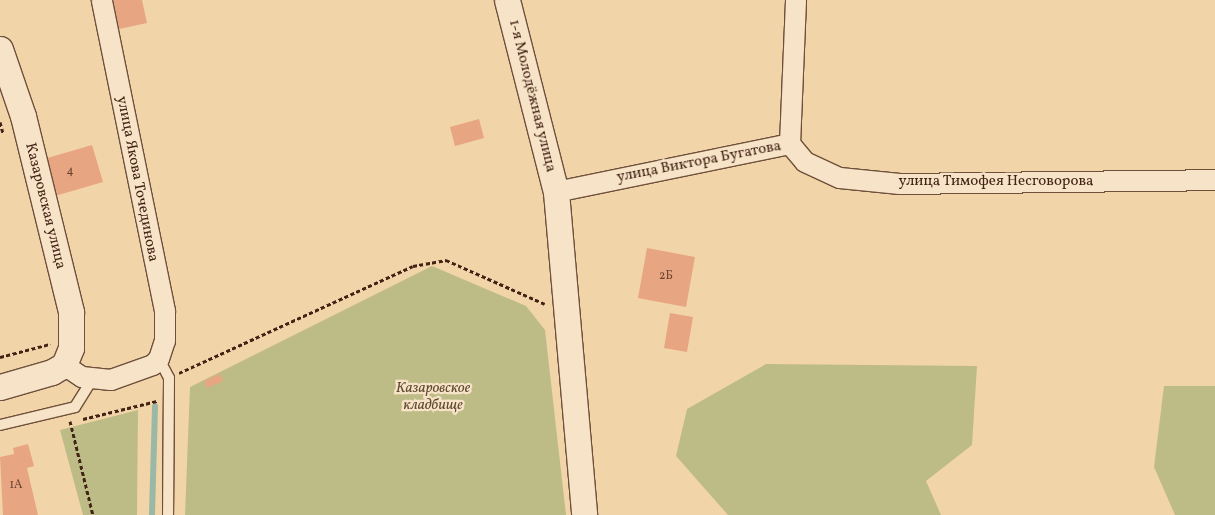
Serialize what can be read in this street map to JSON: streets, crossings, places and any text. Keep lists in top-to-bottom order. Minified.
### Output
{"streets":{"street":["1-я Молодёжная улица","улица Виктора Бугатова","улица Якова Точединова","улица Тимофея Несговорова","Казаровская улица"]},"crossings":[["1-я Молодёжная улица","улица Виктора Бугатова"],["улица Виктора Бугатова","улица Тимофея Несговорова"]],"parks":["Казаровское кладбище"],"house_numbers":["4","2Б","1А"]}
